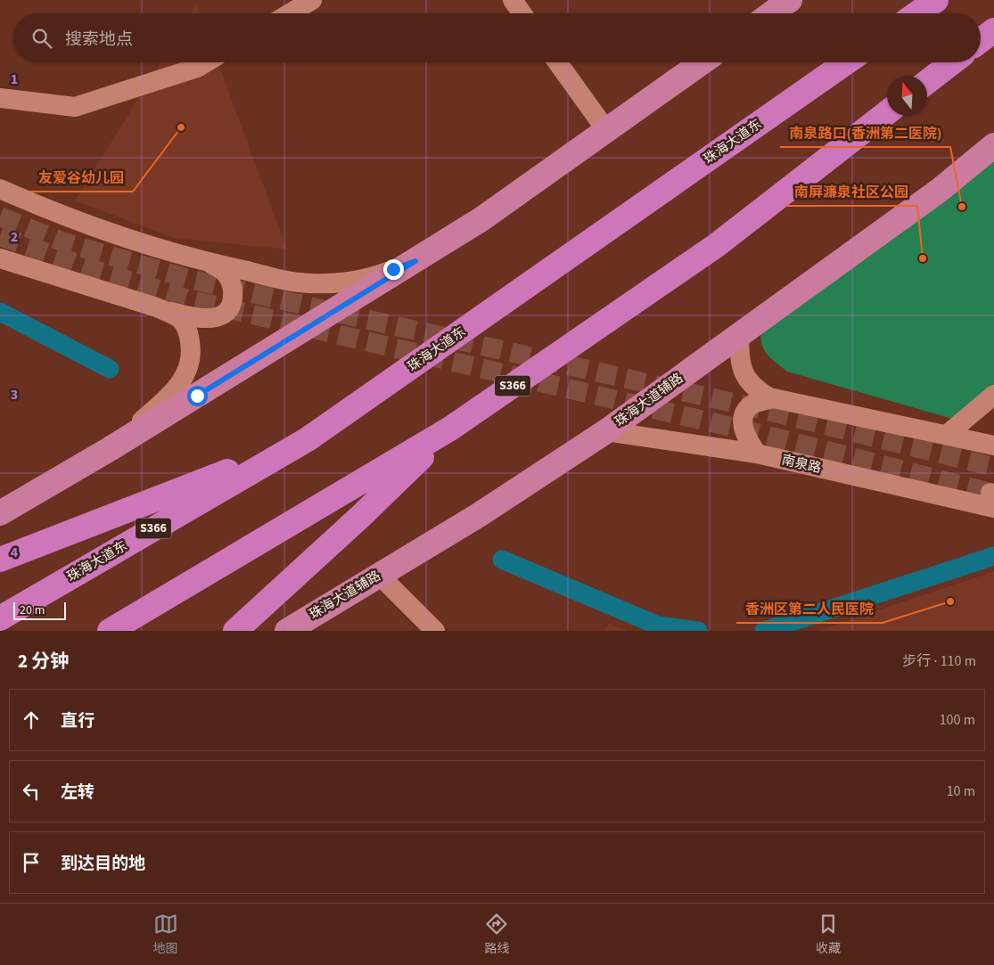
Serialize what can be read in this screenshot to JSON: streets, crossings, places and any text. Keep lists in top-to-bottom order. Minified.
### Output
{"streets":{"highway":["珠海大道东","S366"],"main road":["珠海大道辅路"],"street":["南泉路"]},"crossings":[["珠海大道辅路","南泉路"]],"places":["友爱谷幼儿园","南泉路口(香洲第二医院)","南屏濂泉社区公园","香洲区第二人民医院"],"scale_bar":"20 m","north":"top","page":{"search":"搜索地点","scale":"20 m","heading":["2 分钟","步行 · 110 m"],"list":[["直行","100 m"],["左转","10 m"],"到达目的地"],"nav":["地图","路线","收藏"]},"grid":{"rows":["1","2","3","4"]}}
